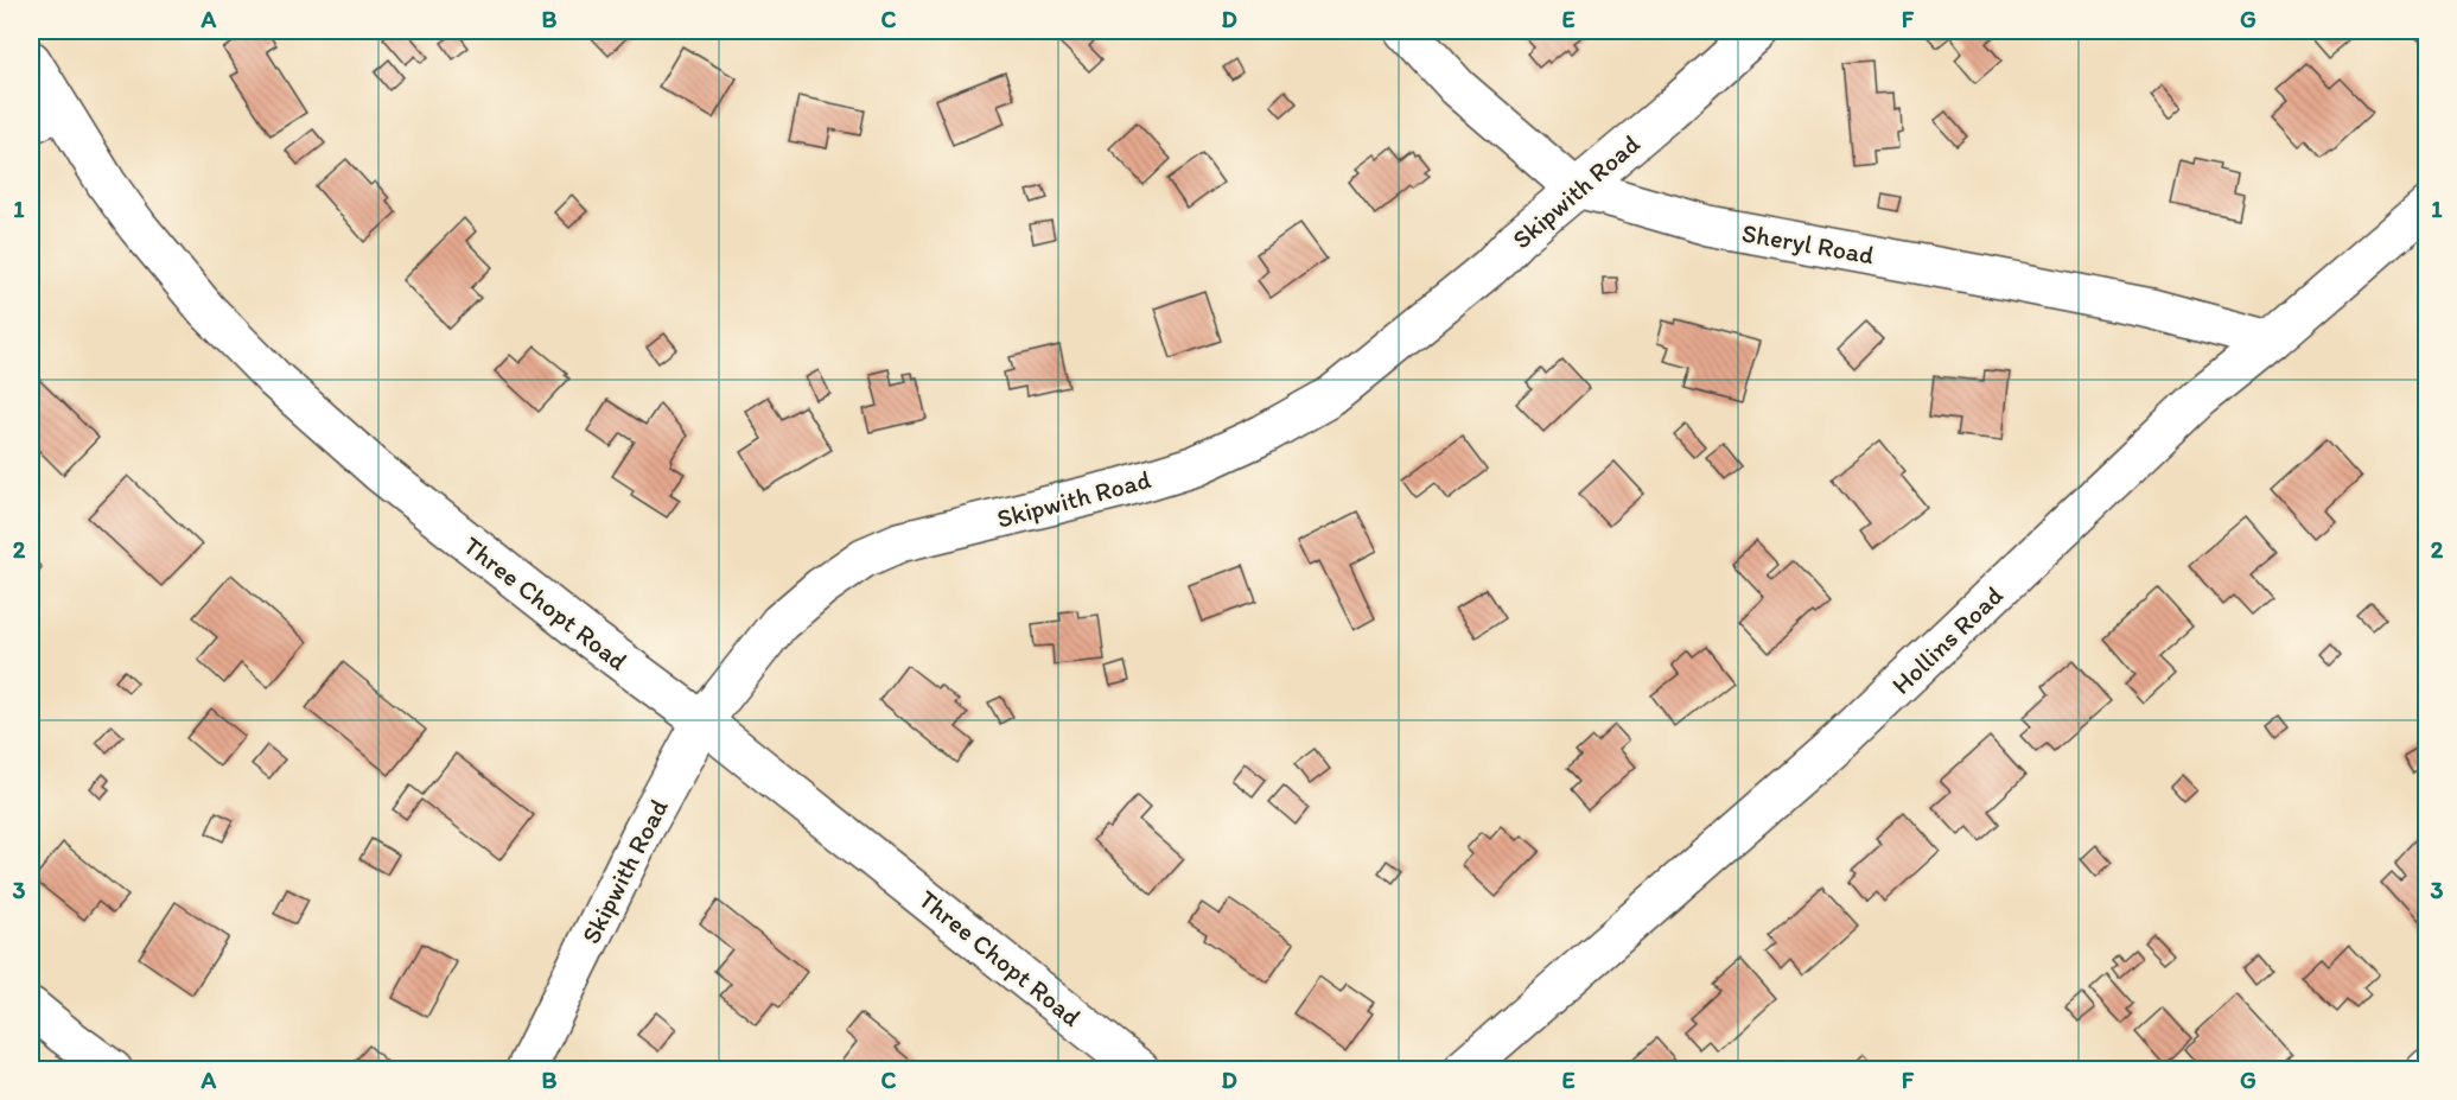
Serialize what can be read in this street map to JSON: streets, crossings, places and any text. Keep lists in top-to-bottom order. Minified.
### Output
{"streets":{"street":["Skipwith Road","Sheryl Road","Three Chopt Road","Hollins Road"]},"crossings":[["Skipwith Road","Sheryl Road"],["Skipwith Road","Three Chopt Road"],["Sheryl Road","Hollins Road"]],"grid":{"columns":["A","B","C","D","E","F","G"],"rows":["1","2","3"]}}
